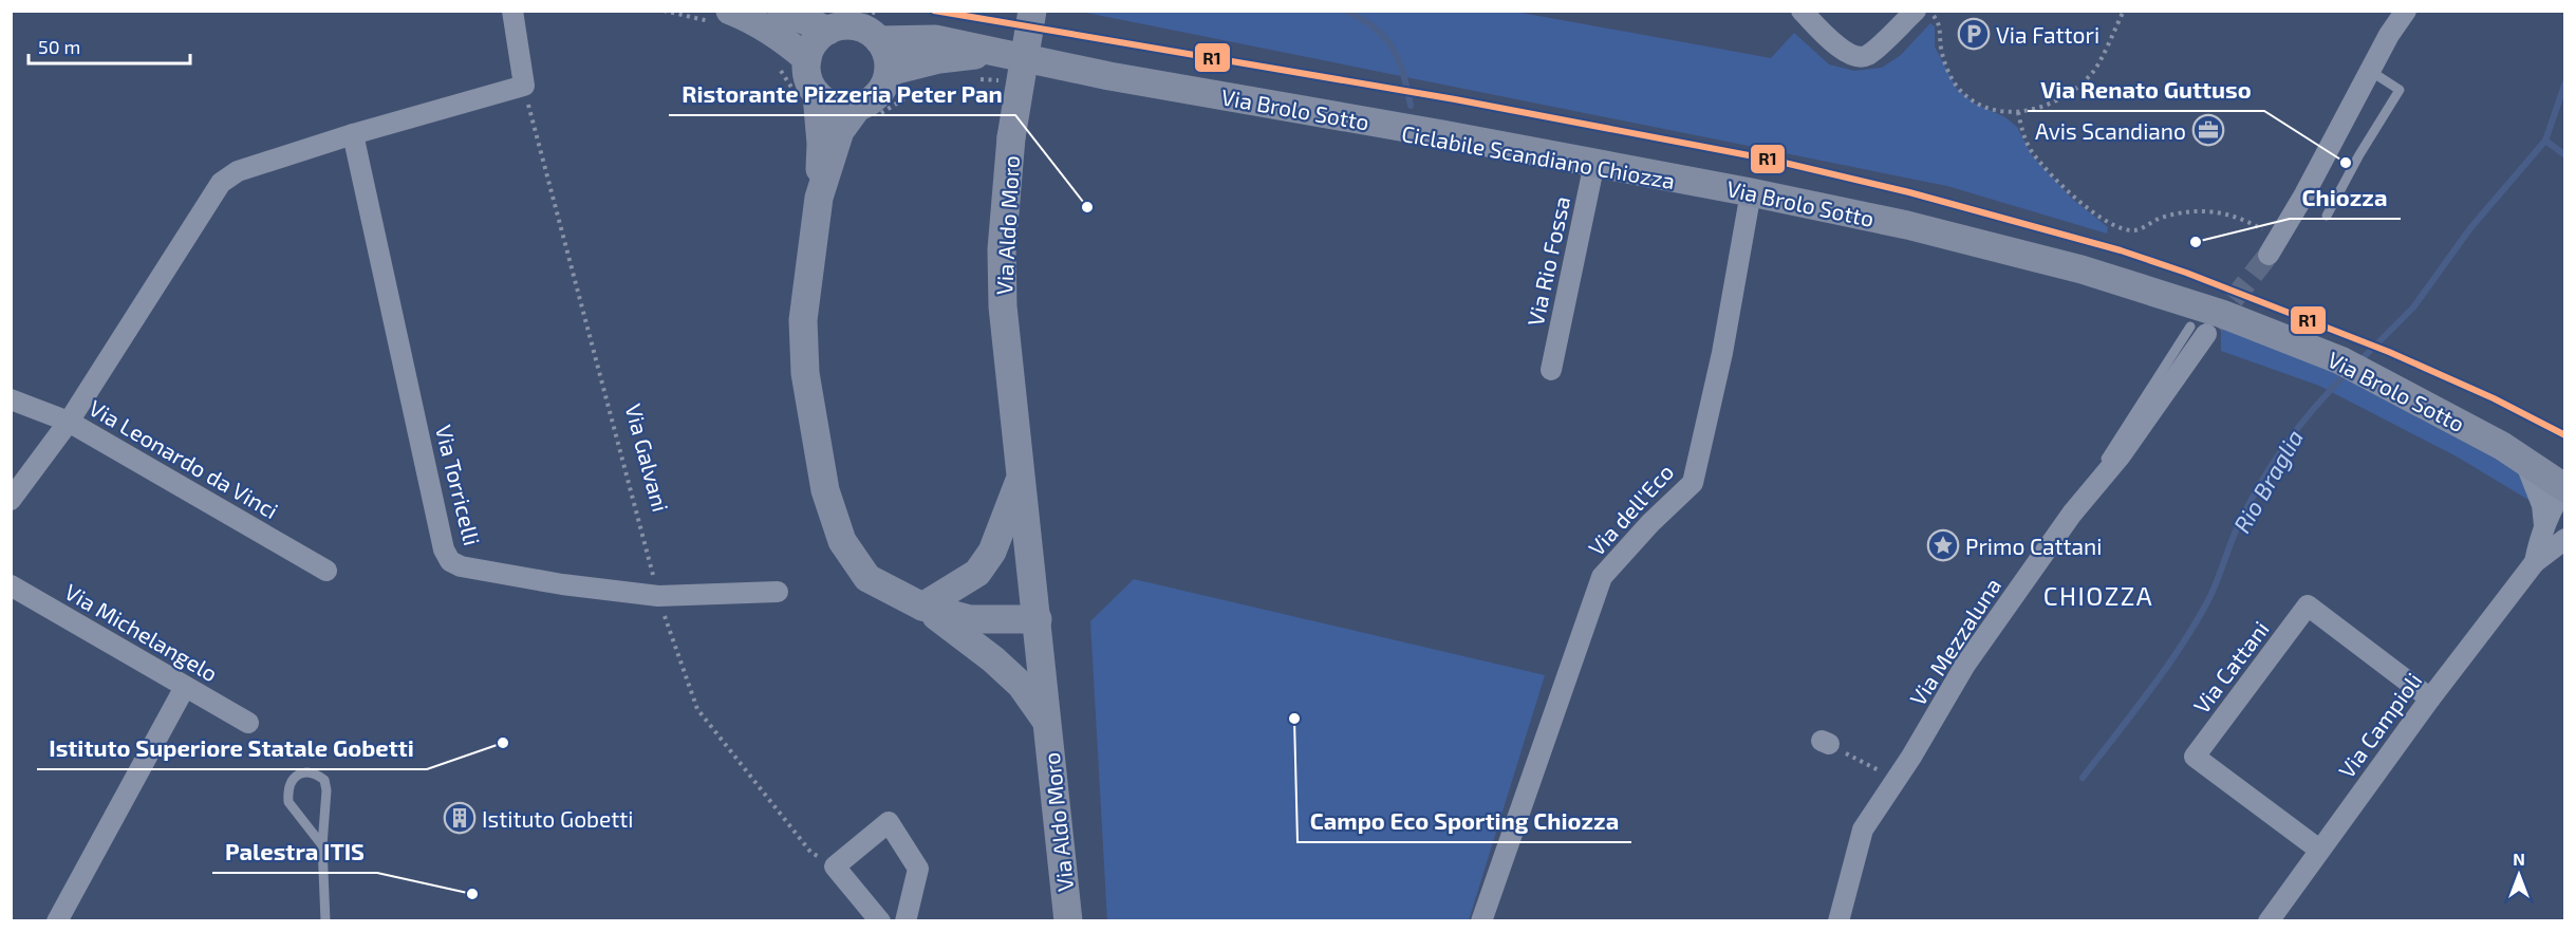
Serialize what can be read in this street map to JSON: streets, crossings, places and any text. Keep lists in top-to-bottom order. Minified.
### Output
{"streets":{"main road":["Via Brolo Sotto","Via Aldo Moro"],"street":["Via Rio Fossa","Via Leonardo da Vinci","Via Torricelli","Via dell'Eco","Via Michelangelo","Via Mezzaluna","Via Cattani","Via Campioli"],"path":["Via Galvani"]},"crossings":[["Via Brolo Sotto","Via Aldo Moro"],["Via Brolo Sotto","Via Rio Fossa"],["Via Brolo Sotto","Via dell'Eco"],["Via Brolo Sotto","Via Campioli"],["Via Galvani","Via Torricelli"],["Via Cattani","Via Campioli"]],"districts":["CHIOZZA"],"water":["Rio Braglia"],"places":{"parking":["Via Fattori"],"office":["Avis Scandiano"],"other":["Via Renato Guttuso","Ristorante Pizzeria Peter Pan","Chiozza","Campo Eco Sporting Chiozza","Istituto Superiore Statale Gobetti","Palestra ITIS"],"place":["Primo Cattani"],"building":["Istituto Gobetti"]},"lines":["transit line R1"],"scale_bar":"50 m","north":"top"}
